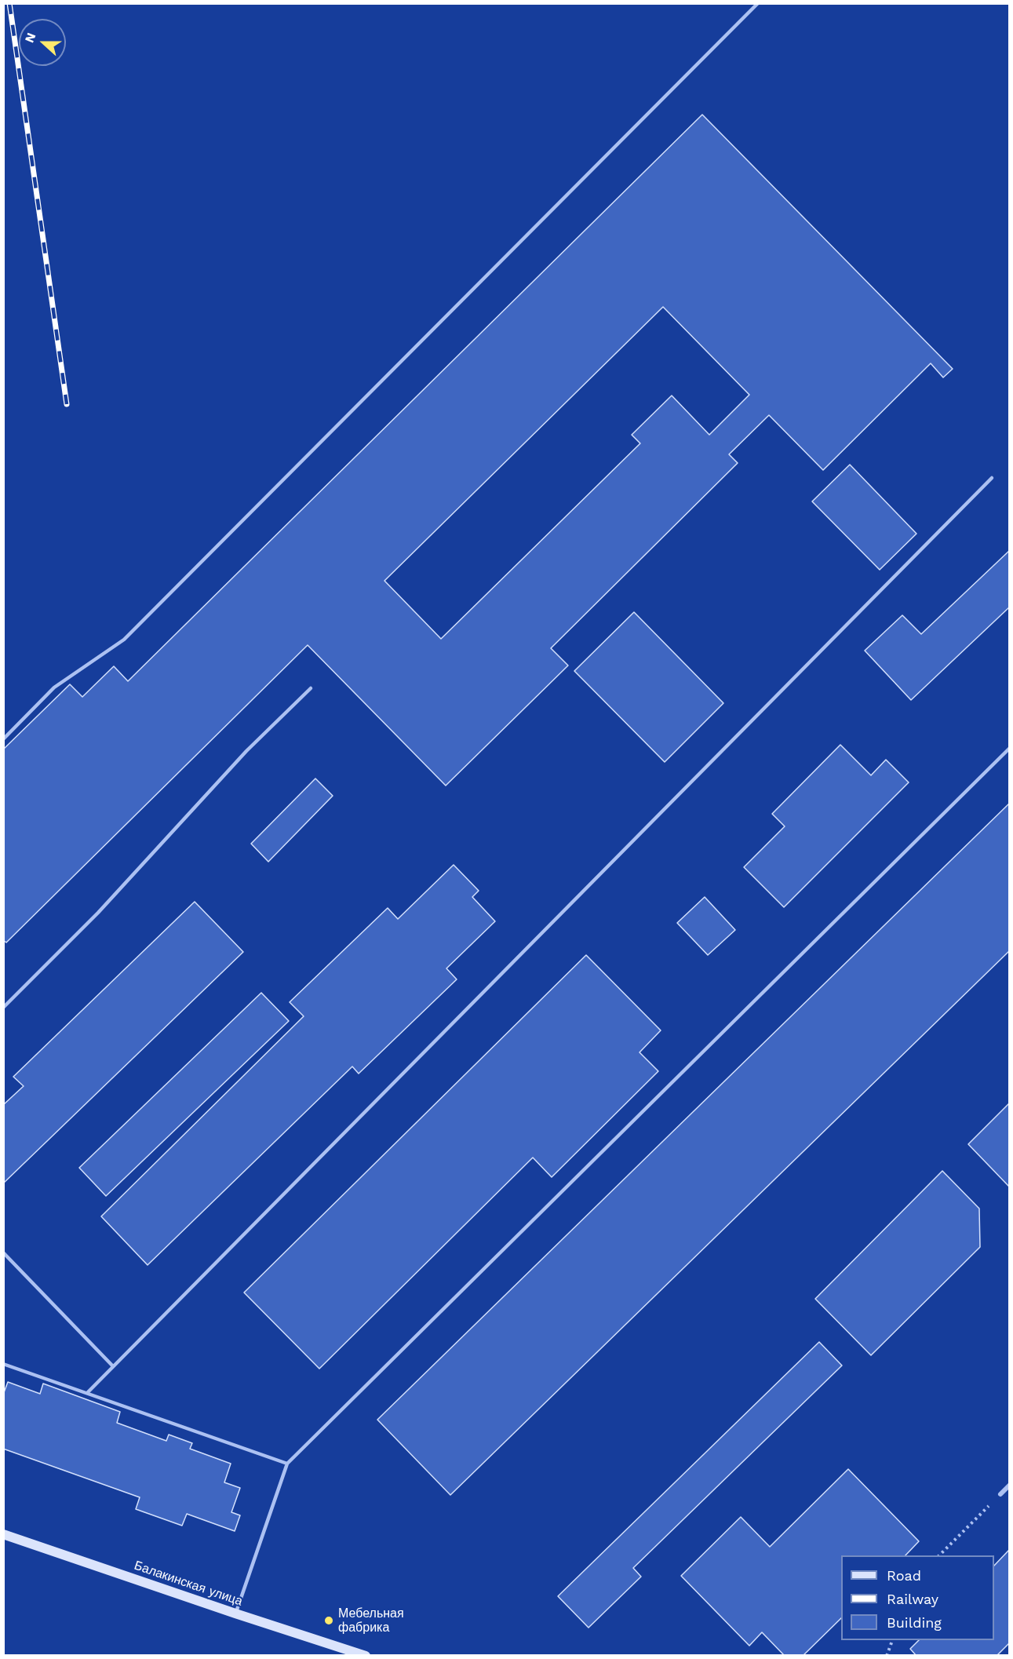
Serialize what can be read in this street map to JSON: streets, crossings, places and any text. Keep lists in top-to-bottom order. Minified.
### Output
{"streets":{"main road":["Балакинская улица"]},"places":["Мебельная фабрика"],"legend":["Road","Railway","Building"],"north":"left"}
